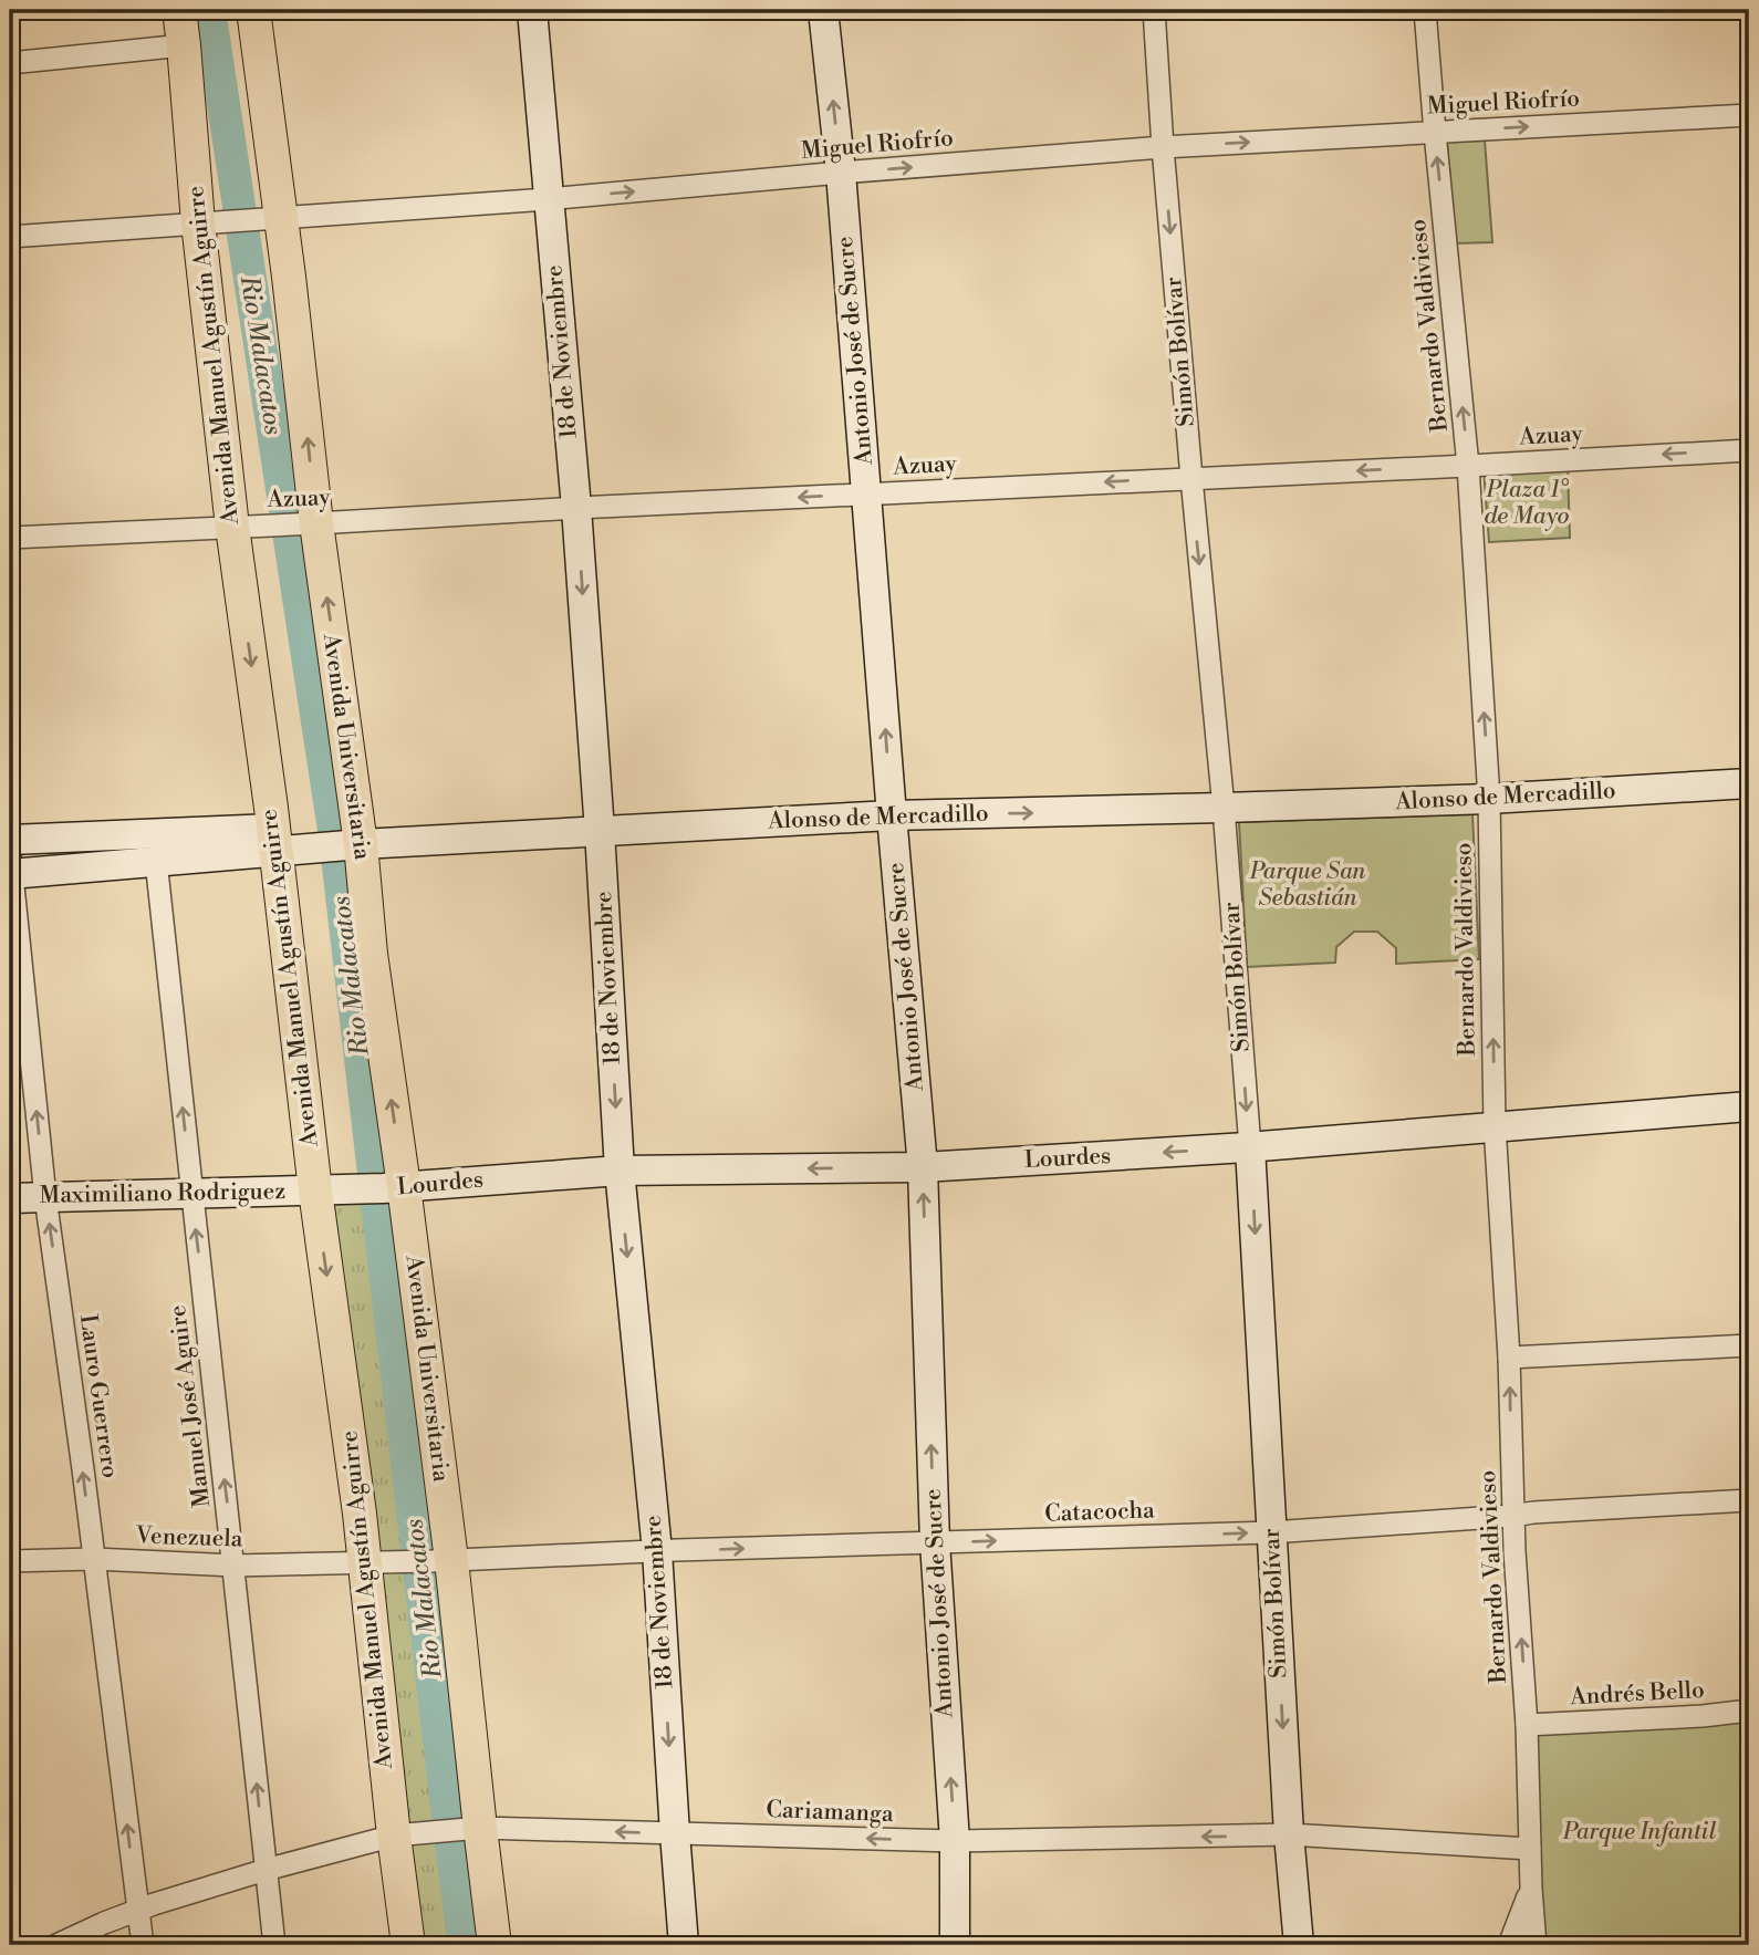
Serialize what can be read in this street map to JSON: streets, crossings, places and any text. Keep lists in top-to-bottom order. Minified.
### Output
{"streets":{"main road":["Avenida Manuel Agustín Aguirre","Avenida Universitaria"],"street":["Miguel Riofrío","Bernardo Valdivieso","Antonio José de Sucre","18 de Noviembre","Simón Bolívar","Azuay","Alonso de Mercadillo","Lourdes","Maximiliano Rodriguez","Lauro Guerrero","Manuel José Aguire","Catacocha","Venezuela","Andrés Bello","Cariamanga"]},"crossings":[["Miguel Riofrío","Bernardo Valdivieso"],["Miguel Riofrío","Antonio José de Sucre"],["Miguel Riofrío","18 de Noviembre"],["Miguel Riofrío","Simón Bolívar"],["Miguel Riofrío","Avenida Manuel Agustín Aguirre"],["Miguel Riofrío","Avenida Universitaria"],["Bernardo Valdivieso","Azuay"],["Bernardo Valdivieso","Alonso de Mercadillo"],["Bernardo Valdivieso","Lourdes"],["Bernardo Valdivieso","Catacocha"],["Bernardo Valdivieso","Andrés Bello"],["Bernardo Valdivieso","Cariamanga"],["Antonio José de Sucre","Azuay"],["Antonio José de Sucre","Alonso de Mercadillo"],["Antonio José de Sucre","Lourdes"],["Antonio José de Sucre","Catacocha"],["Antonio José de Sucre","Cariamanga"],["18 de Noviembre","Azuay"],["18 de Noviembre","Alonso de Mercadillo"],["18 de Noviembre","Lourdes"],["18 de Noviembre","Catacocha"],["18 de Noviembre","Cariamanga"],["Simón Bolívar","Azuay"],["Simón Bolívar","Alonso de Mercadillo"],["Simón Bolívar","Lourdes"],["Simón Bolívar","Catacocha"],["Simón Bolívar","Cariamanga"],["Avenida Manuel Agustín Aguirre","Azuay"],["Avenida Manuel Agustín Aguirre","Alonso de Mercadillo"],["Avenida Manuel Agustín Aguirre","Lourdes"],["Avenida Manuel Agustín Aguirre","Maximiliano Rodriguez"],["Avenida Manuel Agustín Aguirre","Venezuela"],["Avenida Manuel Agustín Aguirre","Cariamanga"],["Azuay","Avenida Universitaria"],["Avenida Universitaria","Alonso de Mercadillo"],["Avenida Universitaria","Lourdes"],["Avenida Universitaria","Catacocha"],["Avenida Universitaria","Venezuela"],["Avenida Universitaria","Cariamanga"],["Alonso de Mercadillo","Lauro Guerrero"],["Alonso de Mercadillo","Manuel José Aguire"],["Lourdes","Maximiliano Rodriguez"],["Maximiliano Rodriguez","Lauro Guerrero"],["Maximiliano Rodriguez","Manuel José Aguire"],["Lauro Guerrero","Venezuela"],["Lauro Guerrero","Cariamanga"],["Manuel José Aguire","Venezuela"],["Manuel José Aguire","Cariamanga"],["Catacocha","Venezuela"]],"one_way":["Miguel Riofrío","Bernardo Valdivieso","Antonio José de Sucre","18 de Noviembre","Simón Bolívar","Avenida Manuel Agustín Aguirre","Azuay","Avenida Universitaria","Lourdes","Lauro Guerrero","Manuel José Aguire","Catacocha","Cariamanga"],"water":["Rio Malacatos"],"parks":["Plaza 1° de Mayo","Parque San Sebastián","Parque Infantil"]}
